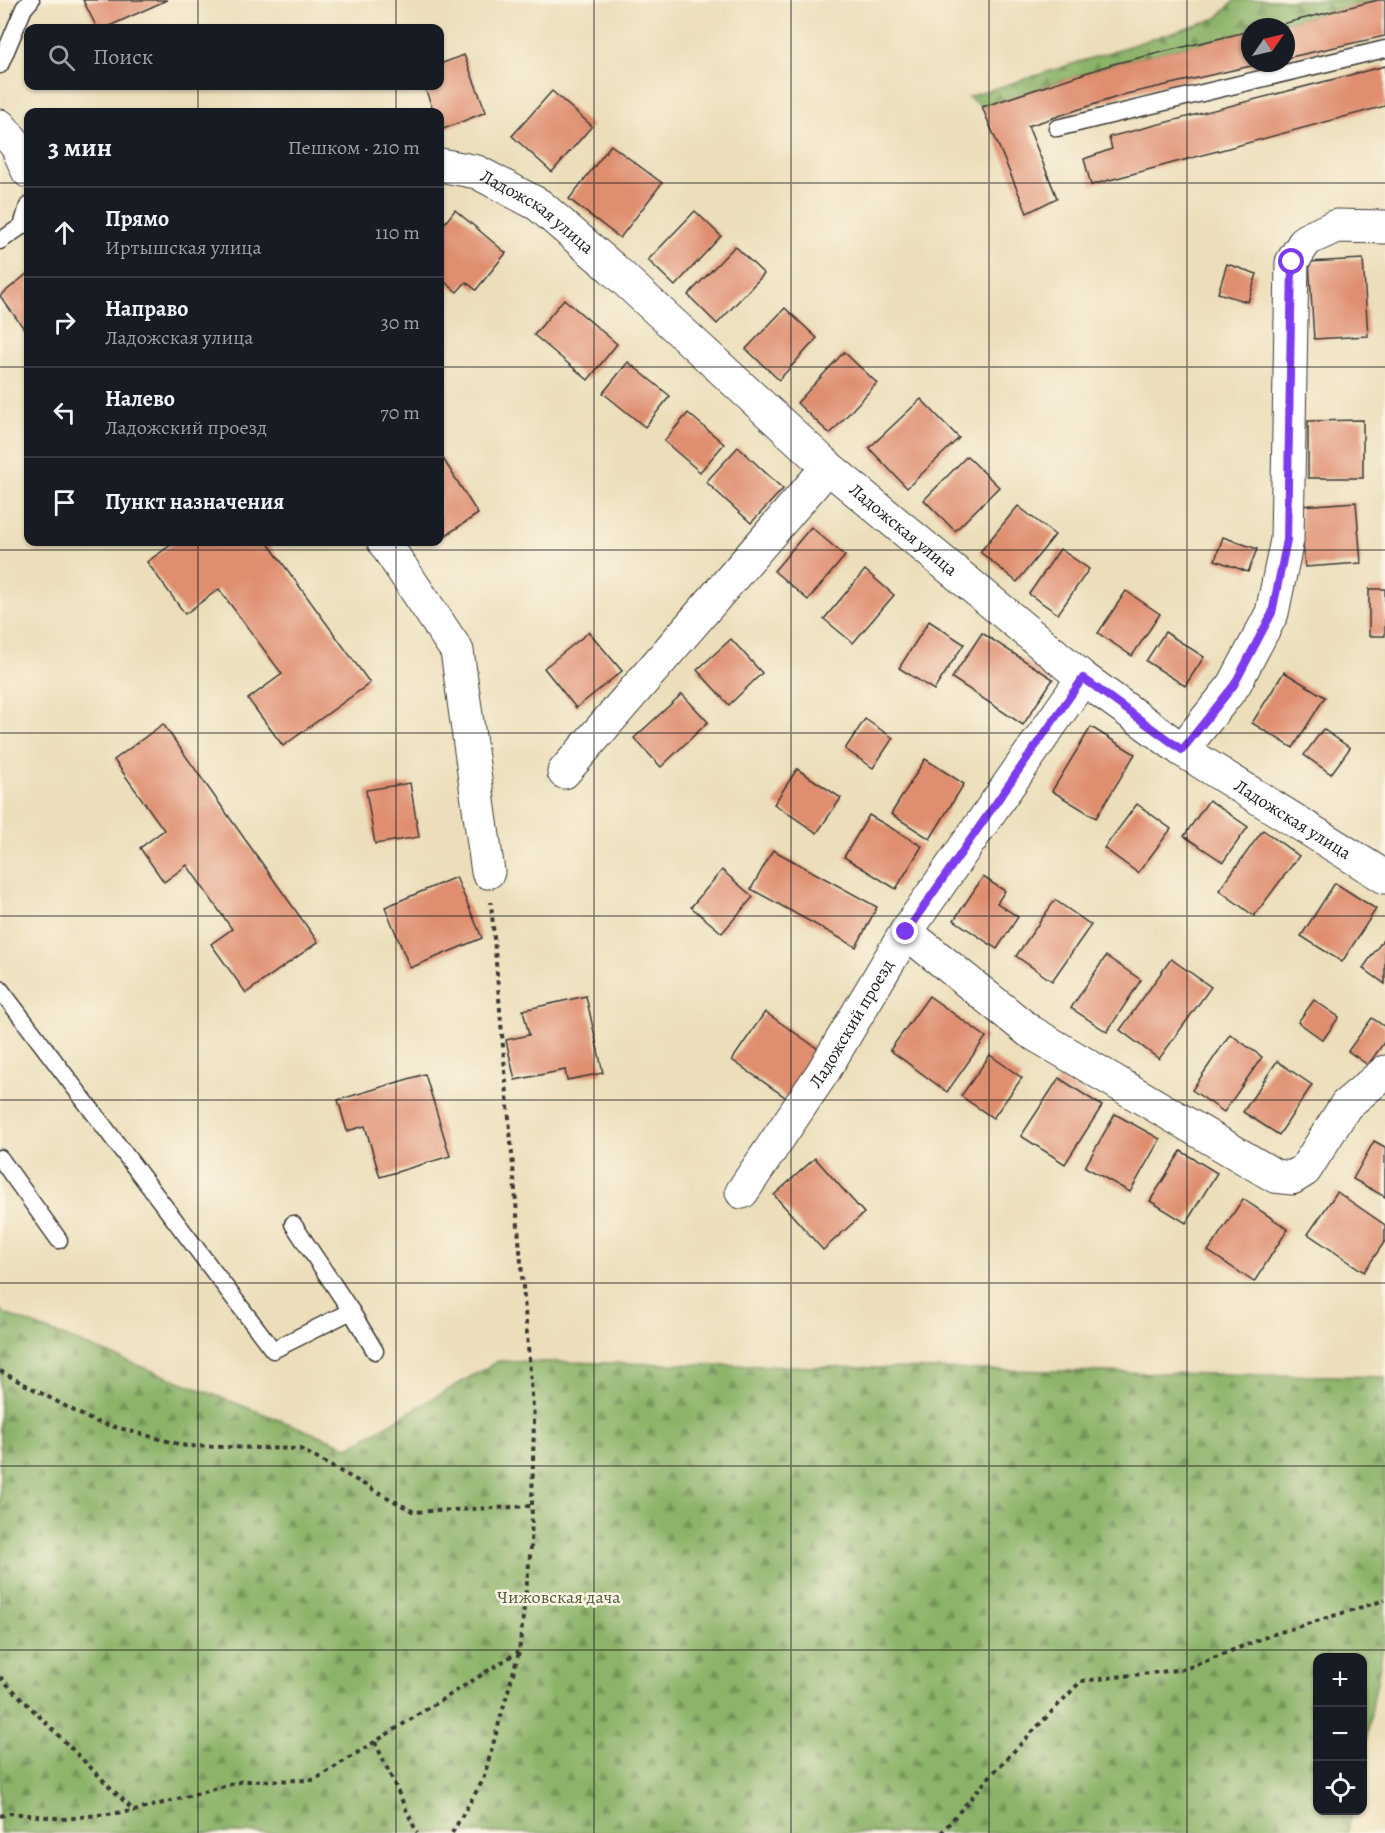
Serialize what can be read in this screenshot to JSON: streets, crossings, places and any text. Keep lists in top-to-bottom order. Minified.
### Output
{"streets":{"street":["Ладожская улица","Ладожский проезд"]},"crossings":[["Ладожская улица","Ладожский проезд"]],"parks":["Чижовская дача"],"north":"top right","page":{"search":"Поиск","heading":["3 мин","Пешком · 210 m"],"list":[["Прямо","Иртышская улица","110 m"],["Направо","Ладожская улица","30 m"],["Налево","Ладожский проезд","70 m"],"Пункт назначения"],"map_buttons":["+","−"]}}
